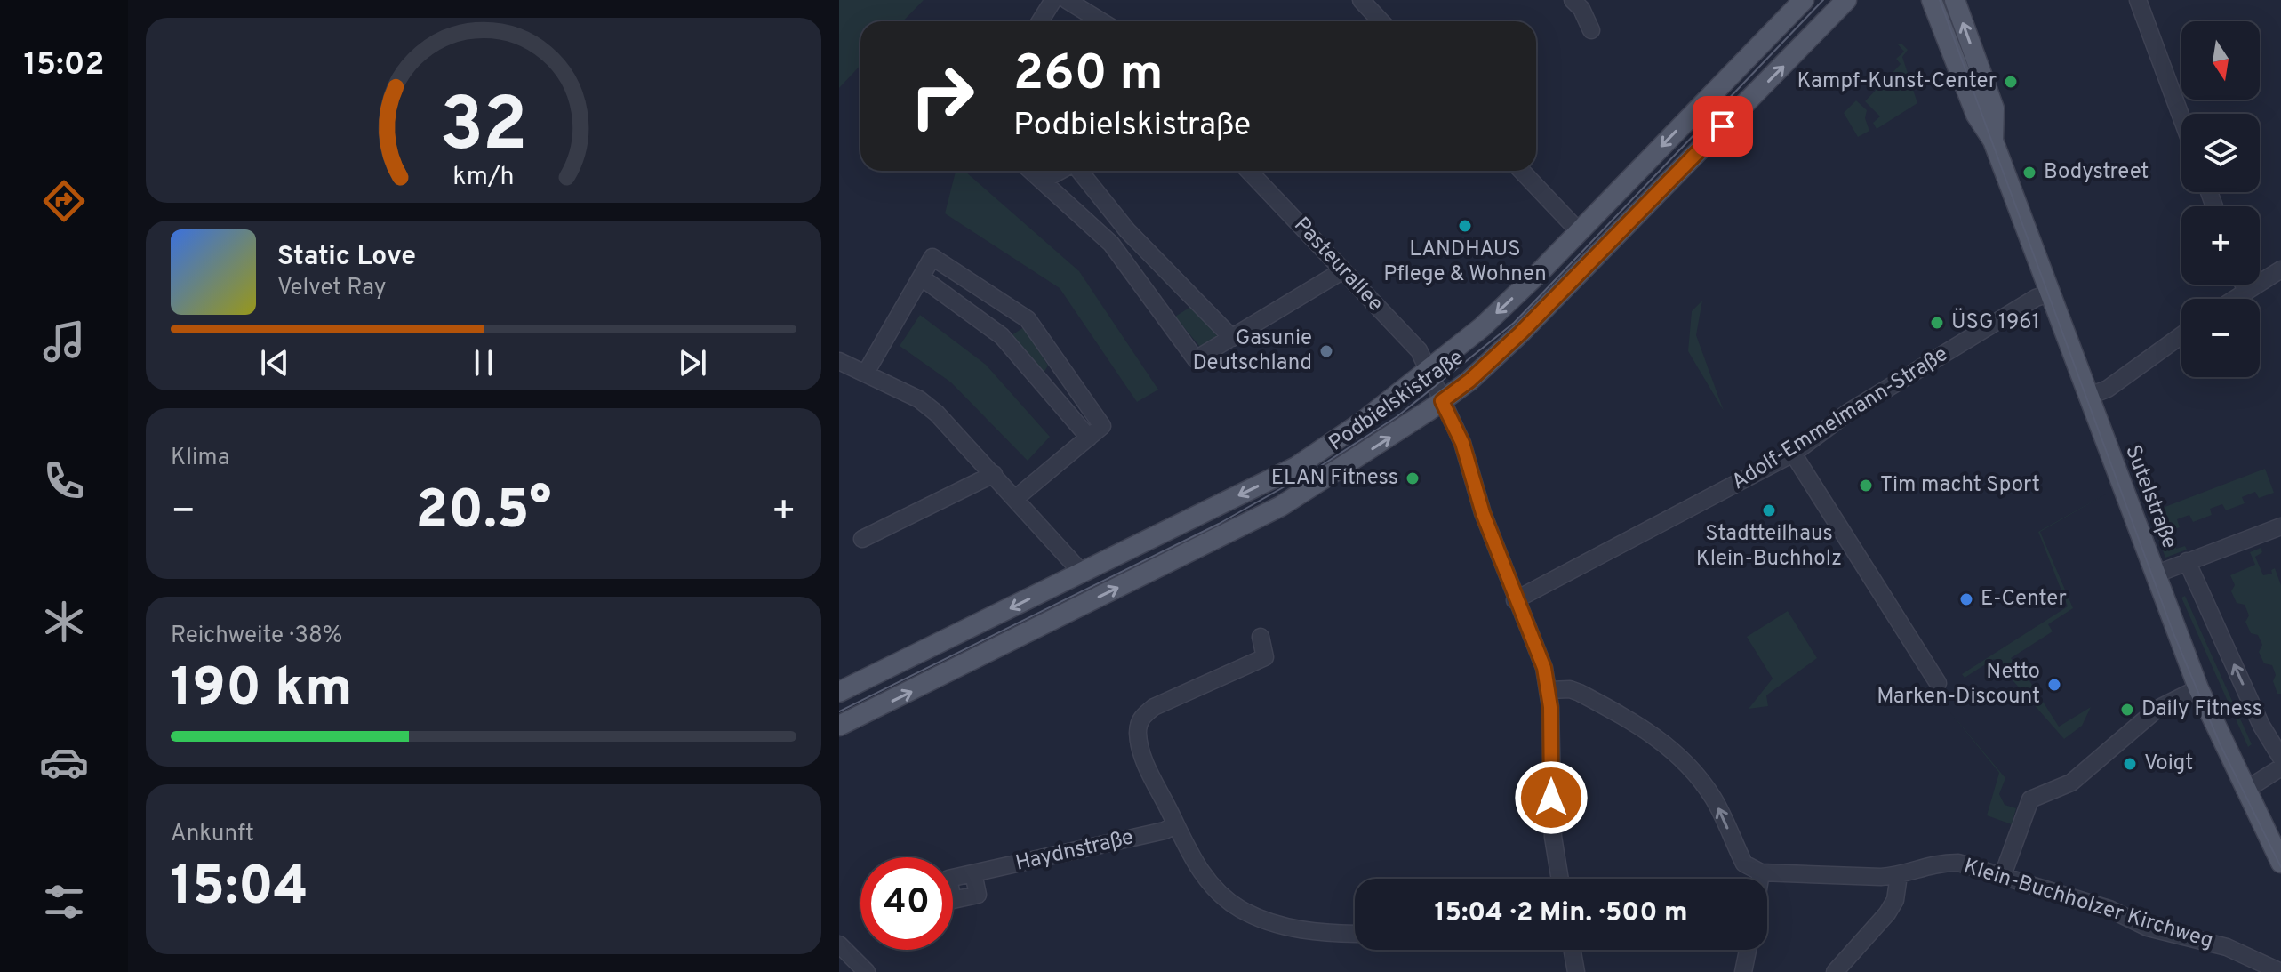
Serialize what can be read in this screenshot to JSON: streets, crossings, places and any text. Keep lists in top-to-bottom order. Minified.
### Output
{"streets":{"main road":["Podbielskistraße","Sutelstraße"],"street":["Pasteurallee","Adolf-Emmelmann-Straße","Haydnstraße","Klein-Buchholzer Kirchweg"]},"crossings":[["Pasteurallee","Podbielskistraße"],["Pasteurallee","Adolf-Emmelmann-Straße"],["Adolf-Emmelmann-Straße","Sutelstraße"]],"places":["Kampf-Kunst-Center","Bodystreet","LANDHAUS Pflege & Wohnen","ÜSG 1961","Gasunie Deutschland","ELAN Fitness","Tim macht Sport","Stadtteilhaus Klein-Buchholz","E-Center","Netto Marken-Discount","Daily Fitness","Voigt"],"north":"bottom","page":{"tabs":"15:02","map_buttons":["+","−"],"turn":["260 m","Podbielskistraße"],"song":["Static Love","Velvet Ray"],"tile":["Klima",["Reichweite · 38%","190 km"],["Ankunft","15:04"]],"heat":["−","20.5°","+"],"limit":"40","trip":"15:04 · 2 Min. · 500 m","gauge":["32","km/h"]}}
